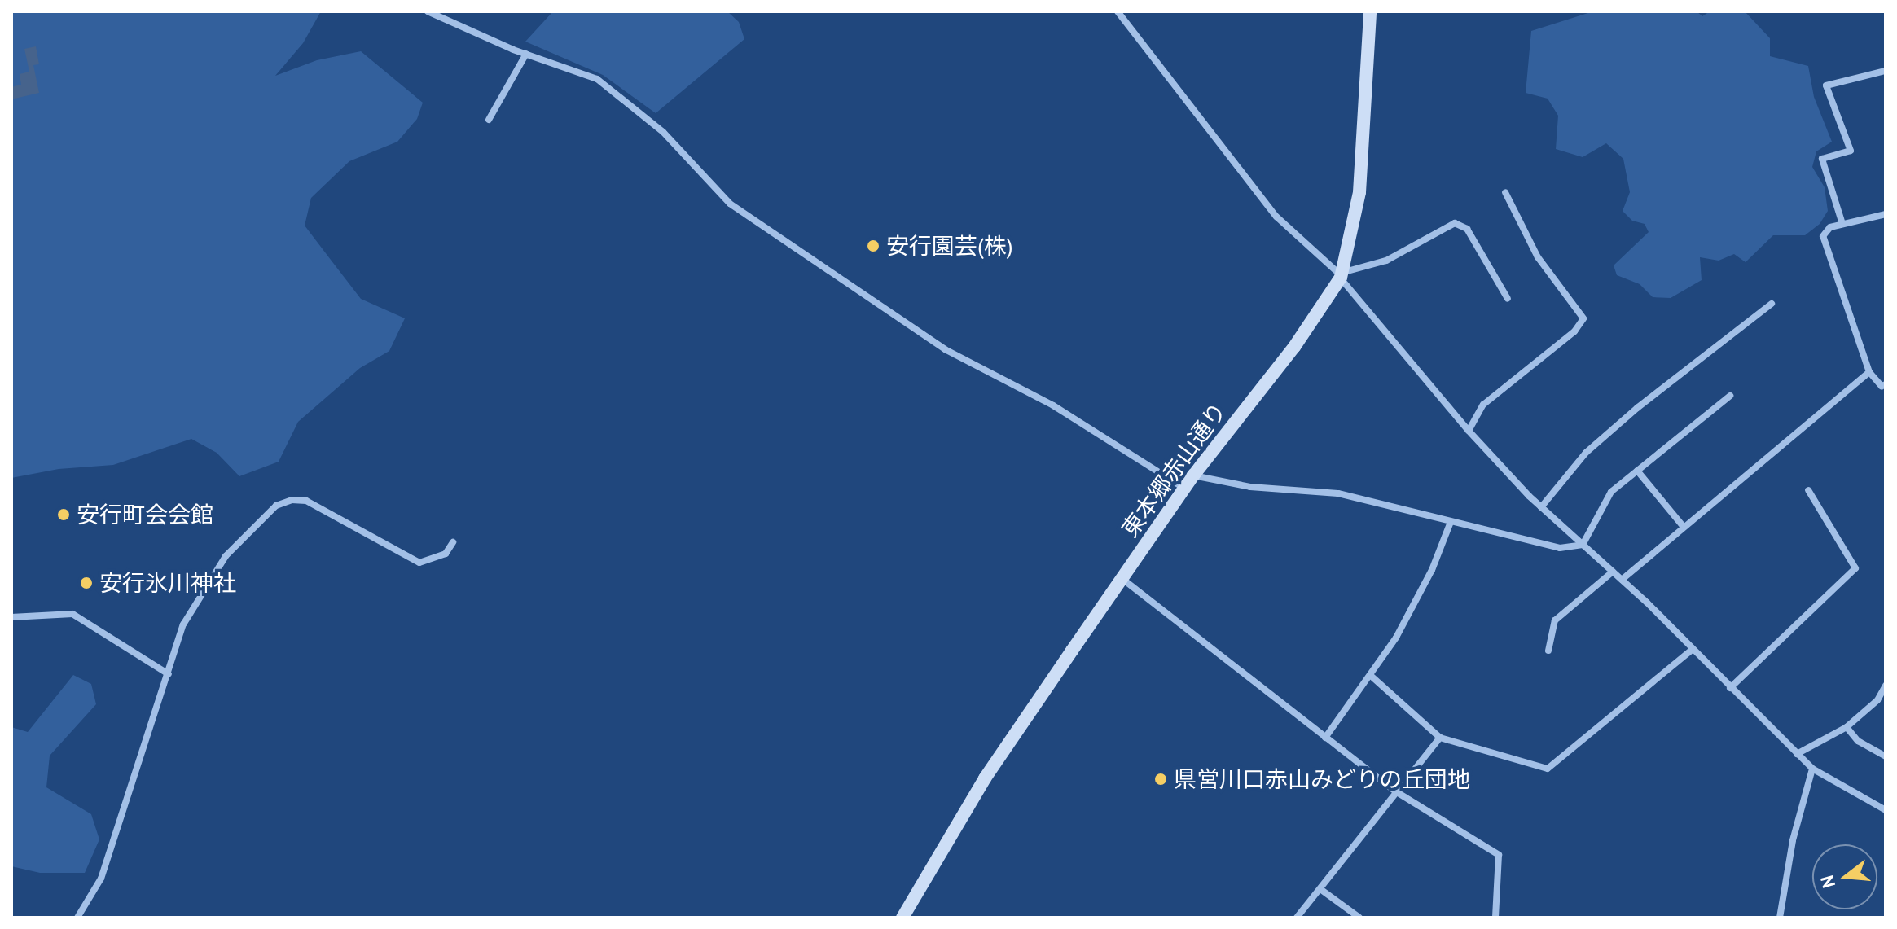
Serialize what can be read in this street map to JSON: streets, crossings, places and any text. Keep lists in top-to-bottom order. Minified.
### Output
{"streets":{"street":["東本郷赤山通り"]},"places":["安行園芸(株)","安行町会会館","安行氷川神社","県営川口赤山みどりの丘団地"],"north":"left"}
